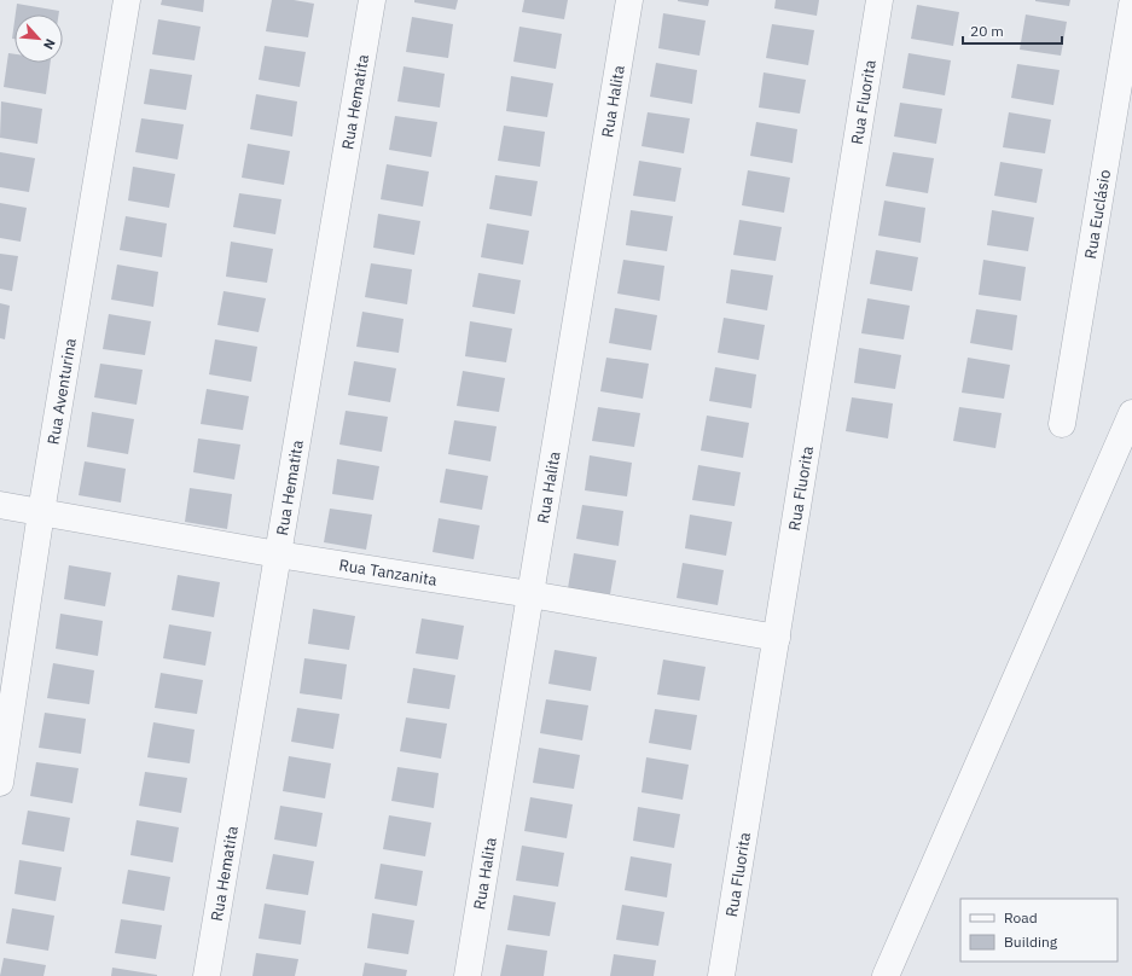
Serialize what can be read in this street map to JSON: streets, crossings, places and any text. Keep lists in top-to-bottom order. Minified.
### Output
{"streets":{"street":["Rua Halita","Rua Fluorita","Rua Hematita","Rua Euclásio","Rua Aventurina","Rua Tanzanita"]},"crossings":[["Rua Halita","Rua Tanzanita"],["Rua Fluorita","Rua Tanzanita"],["Rua Hematita","Rua Tanzanita"],["Rua Aventurina","Rua Tanzanita"]],"legend":["Road","Building"],"scale_bar":"20 m","north":"bottom right"}
